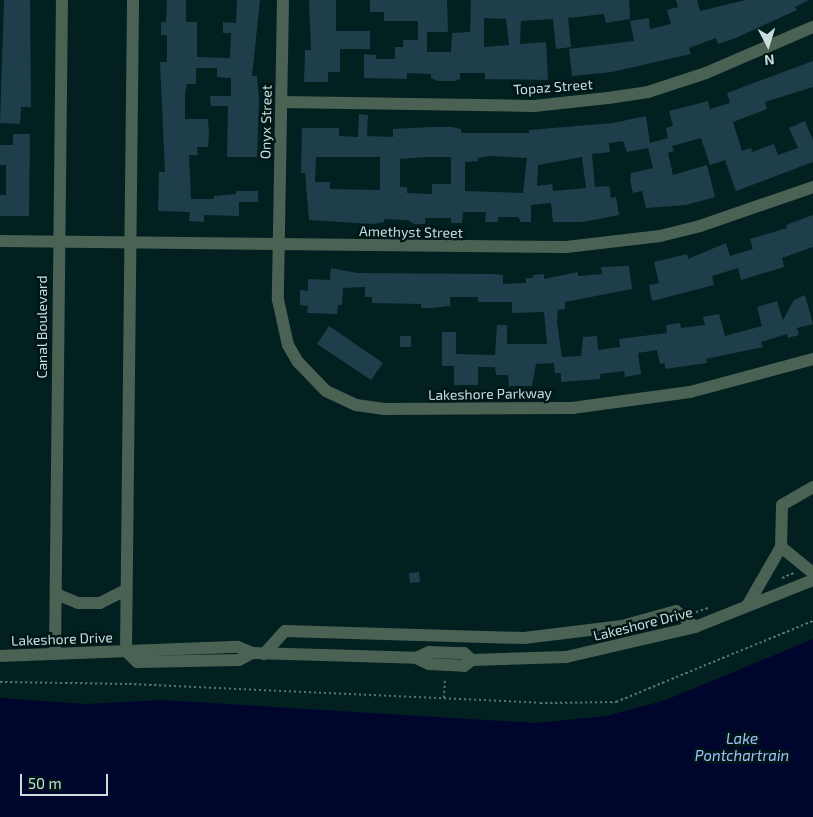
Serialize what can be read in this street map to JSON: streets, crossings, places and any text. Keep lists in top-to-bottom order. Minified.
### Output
{"streets":{"street":["Topaz Street","Onyx Street","Amethyst Street","Canal Boulevard","Lakeshore Parkway","Lakeshore Drive"]},"crossings":[["Topaz Street","Onyx Street"],["Onyx Street","Amethyst Street"],["Onyx Street","Lakeshore Parkway"],["Amethyst Street","Canal Boulevard"],["Amethyst Street","Lakeshore Parkway"],["Canal Boulevard","Lakeshore Drive"]],"water":["Lake Pontchartrain"],"scale_bar":"50 m","north":"bottom"}
